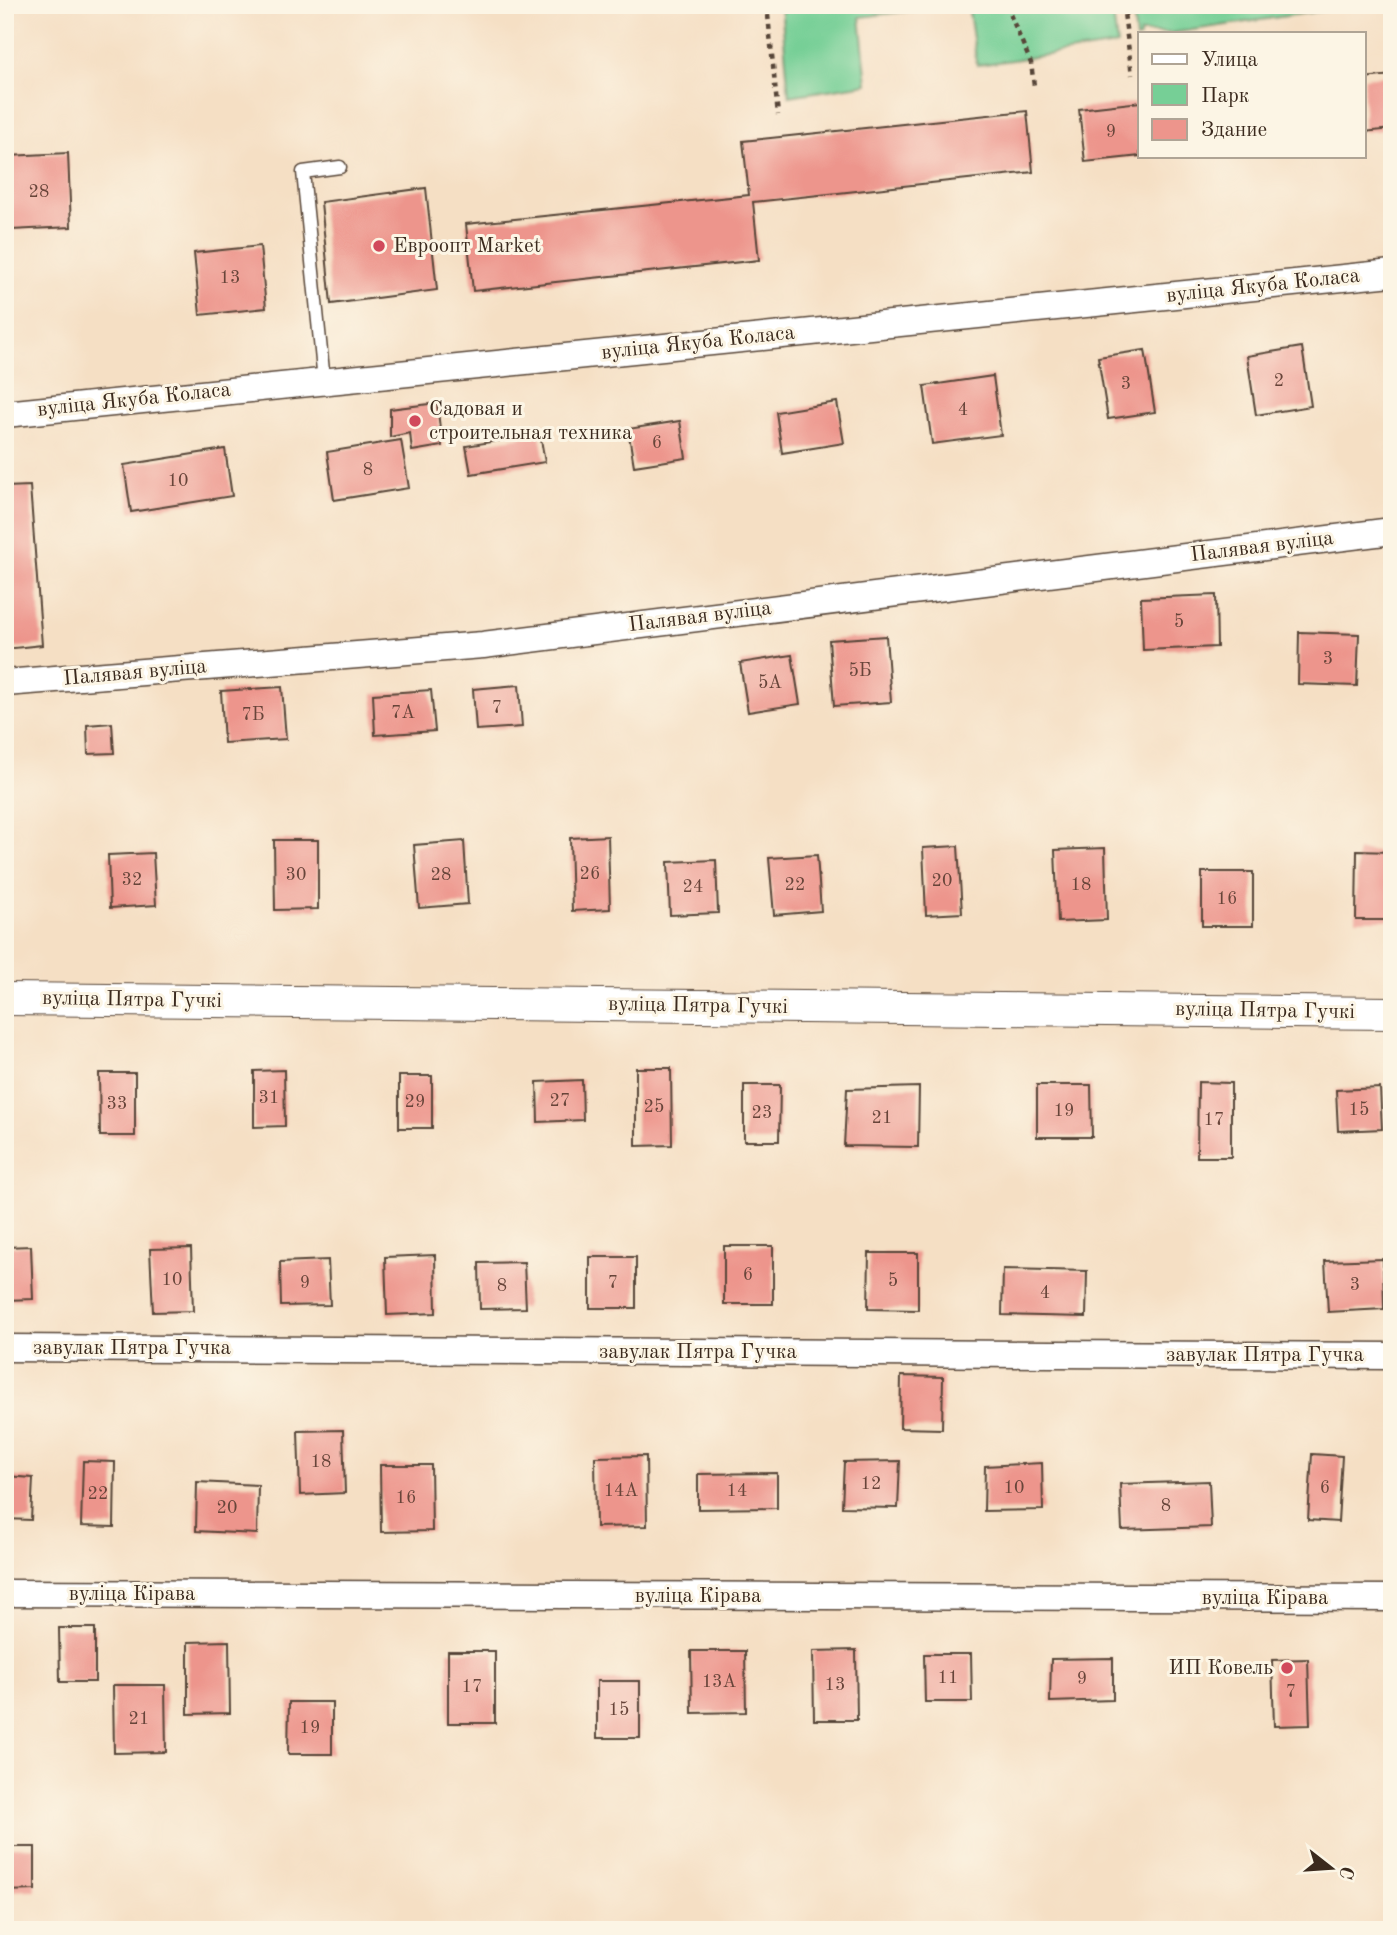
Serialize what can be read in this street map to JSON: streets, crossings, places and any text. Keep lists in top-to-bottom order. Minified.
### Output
{"streets":{"street":["вуліца Якуба Коласа","Палявая вуліца","вуліца Пятра Гучкі","завулак Пятра Гучка","вуліца Кірава"]},"places":["Евроопт Market","Садовая и строительная техника","ИП Ковель"],"house_numbers":["9","28","13","2","3","4","6","8","10","5","3","5Б","5А","7","7А","7Б","26","30","28","32","20","22","18","24","16","31","27","29","33","25","15","19","23","21","17","6","10","5","9","7","3","8","4","18","12","10","6","14А","14","22","16","8","20","11","9","13А","13","17","7","15","21","19"],"legend":["Улица","Парк","Здание"],"north":"right"}
